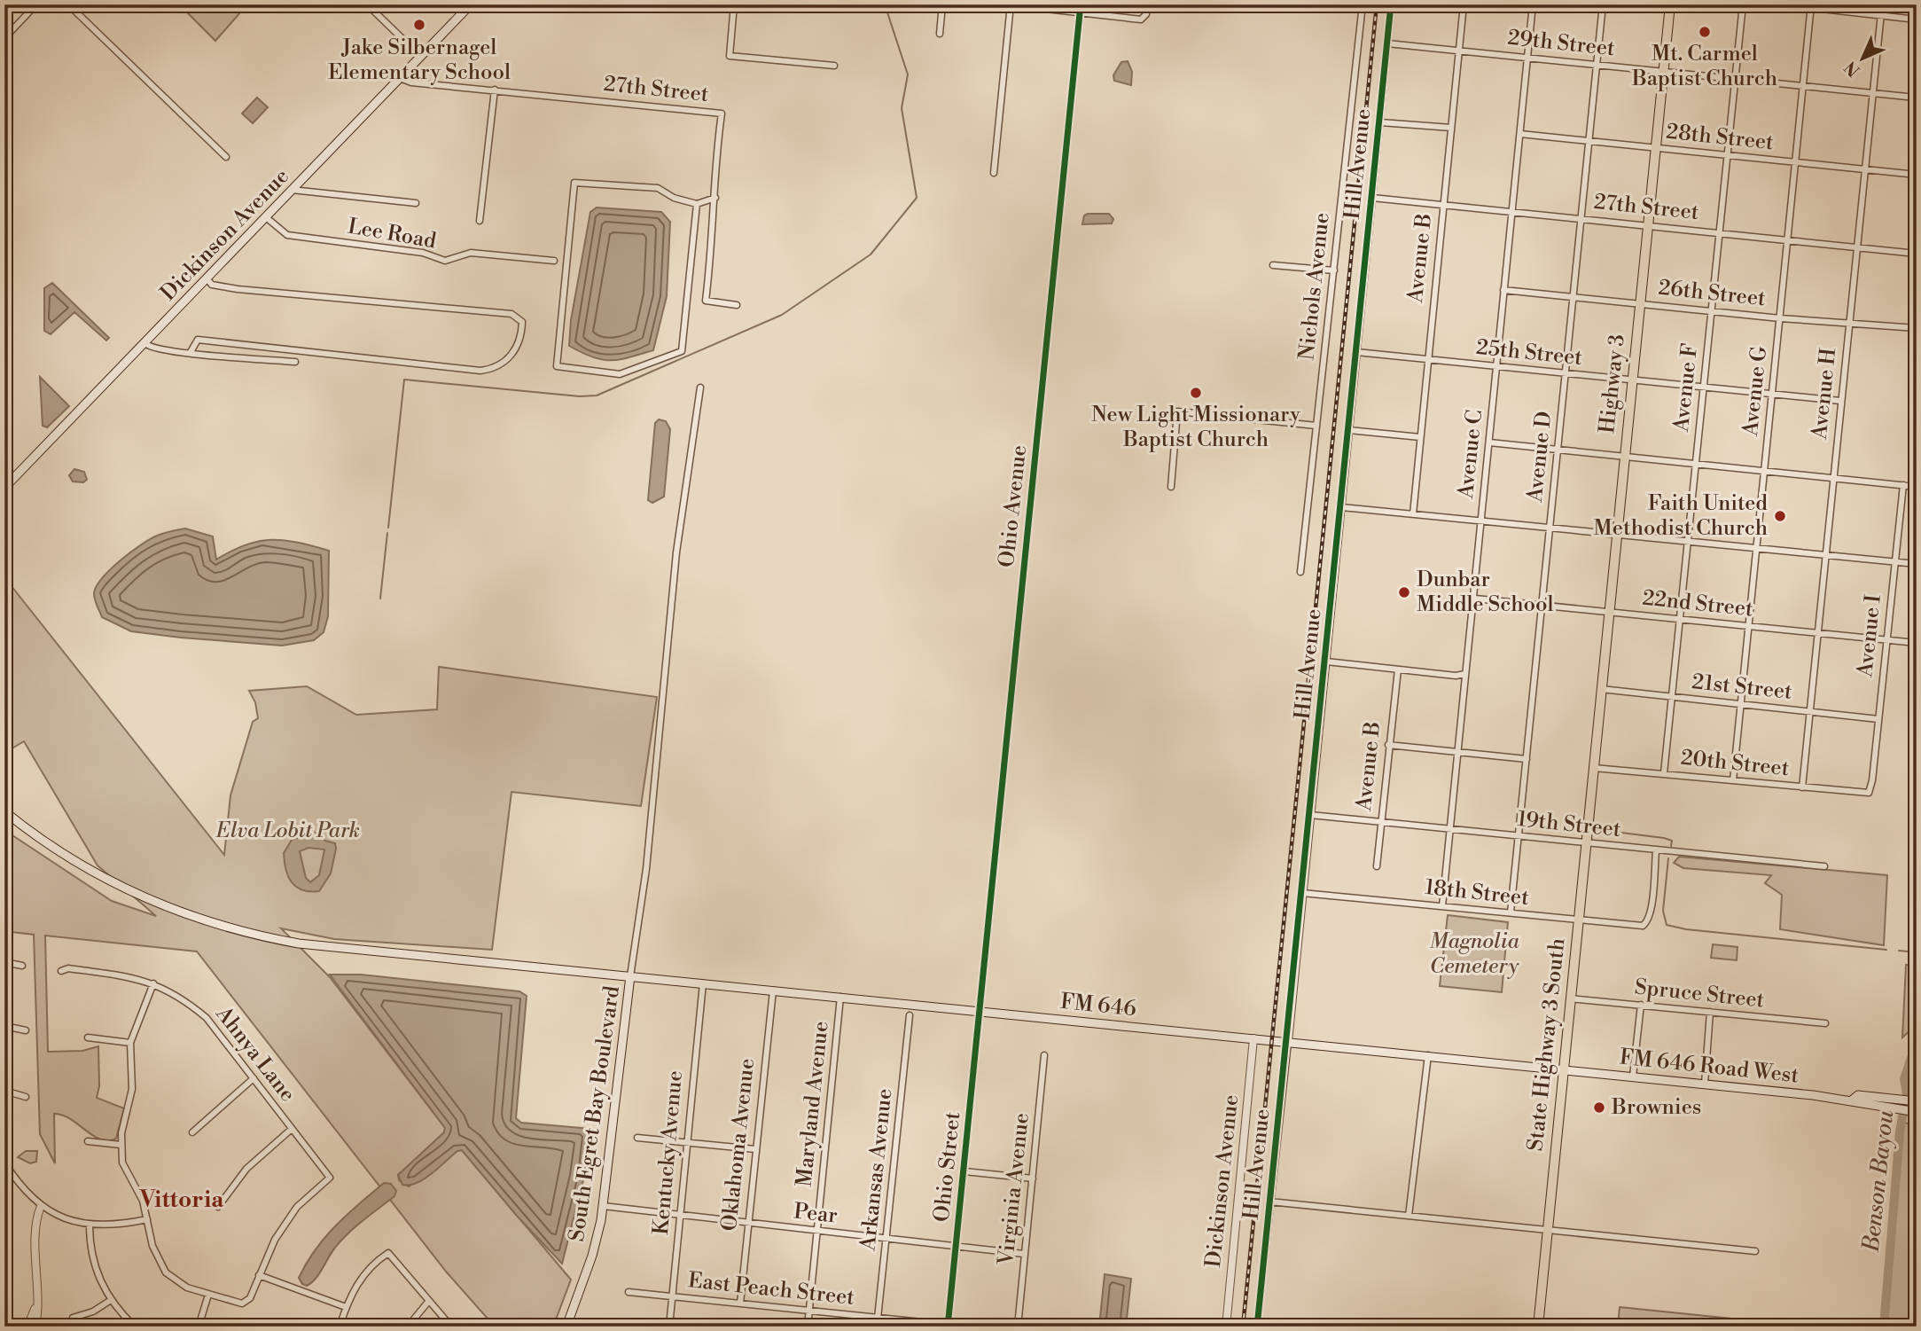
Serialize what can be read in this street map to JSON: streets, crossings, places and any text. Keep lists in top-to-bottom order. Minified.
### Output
{"streets":{"main road":["Dickinson Avenue","Highway 3","FM 646","State Highway 3 South","FM 646 Road West","South Egret Bay Boulevard"],"street":["29th Street","27th Street","28th Street","Hill Avenue","Lee Road","Avenue B","Nichols Avenue","26th Street","25th Street","Avenue F","Avenue G","Avenue H","Avenue C","Avenue D","Ohio Avenue","22nd Street","Avenue I","21st Street","20th Street","19th Street","18th Street","Spruce Street","Ahnya Lane","Maryland Avenue","Oklahoma Avenue","Kentucky Avenue","Ohio Street","Arkansas Avenue","Virginia Avenue","Pear","East Peach Street"]},"crossings":[["29th Street","Hill Avenue"],["29th Street","Avenue B"],["29th Street","Highway 3"],["29th Street","Avenue F"],["29th Street","Avenue G"],["29th Street","Avenue H"],["29th Street","Avenue C"],["29th Street","Avenue D"],["27th Street","Hill Avenue"],["27th Street","Dickinson Avenue"],["27th Street","Avenue B"],["27th Street","Highway 3"],["27th Street","Avenue F"],["27th Street","Avenue G"],["27th Street","Avenue H"],["27th Street","Avenue C"],["27th Street","Avenue D"],["28th Street","Highway 3"],["28th Street","Avenue F"],["28th Street","Avenue G"],["28th Street","Avenue H"],["28th Street","Avenue C"],["28th Street","Avenue D"],["Hill Avenue","25th Street"],["Hill Avenue","19th Street"],["Hill Avenue","18th Street"],["Hill Avenue","FM 646"],["Lee Road","Dickinson Avenue"],["Dickinson Avenue","FM 646"],["Avenue B","25th Street"],["Avenue B","19th Street"],["26th Street","Highway 3"],["26th Street","Avenue F"],["26th Street","Avenue G"],["26th Street","Avenue H"],["26th Street","Avenue C"],["26th Street","Avenue D"],["25th Street","Highway 3"],["25th Street","Avenue F"],["25th Street","Avenue G"],["25th Street","Avenue H"],["25th Street","Avenue C"],["25th Street","Avenue D"],["Highway 3","22nd Street"],["Highway 3","21st Street"],["Highway 3","20th Street"],["Highway 3","State Highway 3 South"],["Avenue F","22nd Street"],["Avenue F","21st Street"],["Avenue F","20th Street"],["Avenue G","22nd Street"],["Avenue G","21st Street"],["Avenue G","20th Street"],["Avenue H","22nd Street"],["Avenue H","21st Street"],["Avenue H","20th Street"],["Avenue C","22nd Street"],["Avenue C","19th Street"],["Avenue C","18th Street"],["Avenue D","22nd Street"],["Avenue D","19th Street"],["Avenue D","18th Street"],["Ohio Avenue","FM 646"],["Ohio Avenue","Ohio Street"],["22nd Street","Avenue I"],["Avenue I","21st Street"],["Avenue I","20th Street"],["20th Street","State Highway 3 South"],["19th Street","18th Street"],["19th Street","State Highway 3 South"],["18th Street","State Highway 3 South"],["Spruce Street","State Highway 3 South"],["FM 646","State Highway 3 South"],["FM 646","FM 646 Road West"],["FM 646","Maryland Avenue"],["FM 646","South Egret Bay Boulevard"],["FM 646","Oklahoma Avenue"],["FM 646","Kentucky Avenue"],["FM 646","Ohio Street"],["State Highway 3 South","FM 646 Road West"],["Maryland Avenue","Pear"],["Maryland Avenue","East Peach Street"],["South Egret Bay Boulevard","Pear"],["Oklahoma Avenue","Pear"],["Oklahoma Avenue","East Peach Street"],["Kentucky Avenue","Pear"],["Kentucky Avenue","East Peach Street"],["Ohio Street","Pear"],["Ohio Street","East Peach Street"],["Arkansas Avenue","Pear"],["Arkansas Avenue","East Peach Street"],["Virginia Avenue","Pear"]],"districts":["Vittoria"],"water":["Benson Bayou"],"parks":["Elva Lobit Park","Magnolia Cemetery"],"places":["Jake Silbernagel Elementary School","Mt. Carmel Baptist Church","New Light Missionary Baptist Church","Faith United Methodist Church","Dunbar Middle School","Brownies"],"north":"bottom left"}
